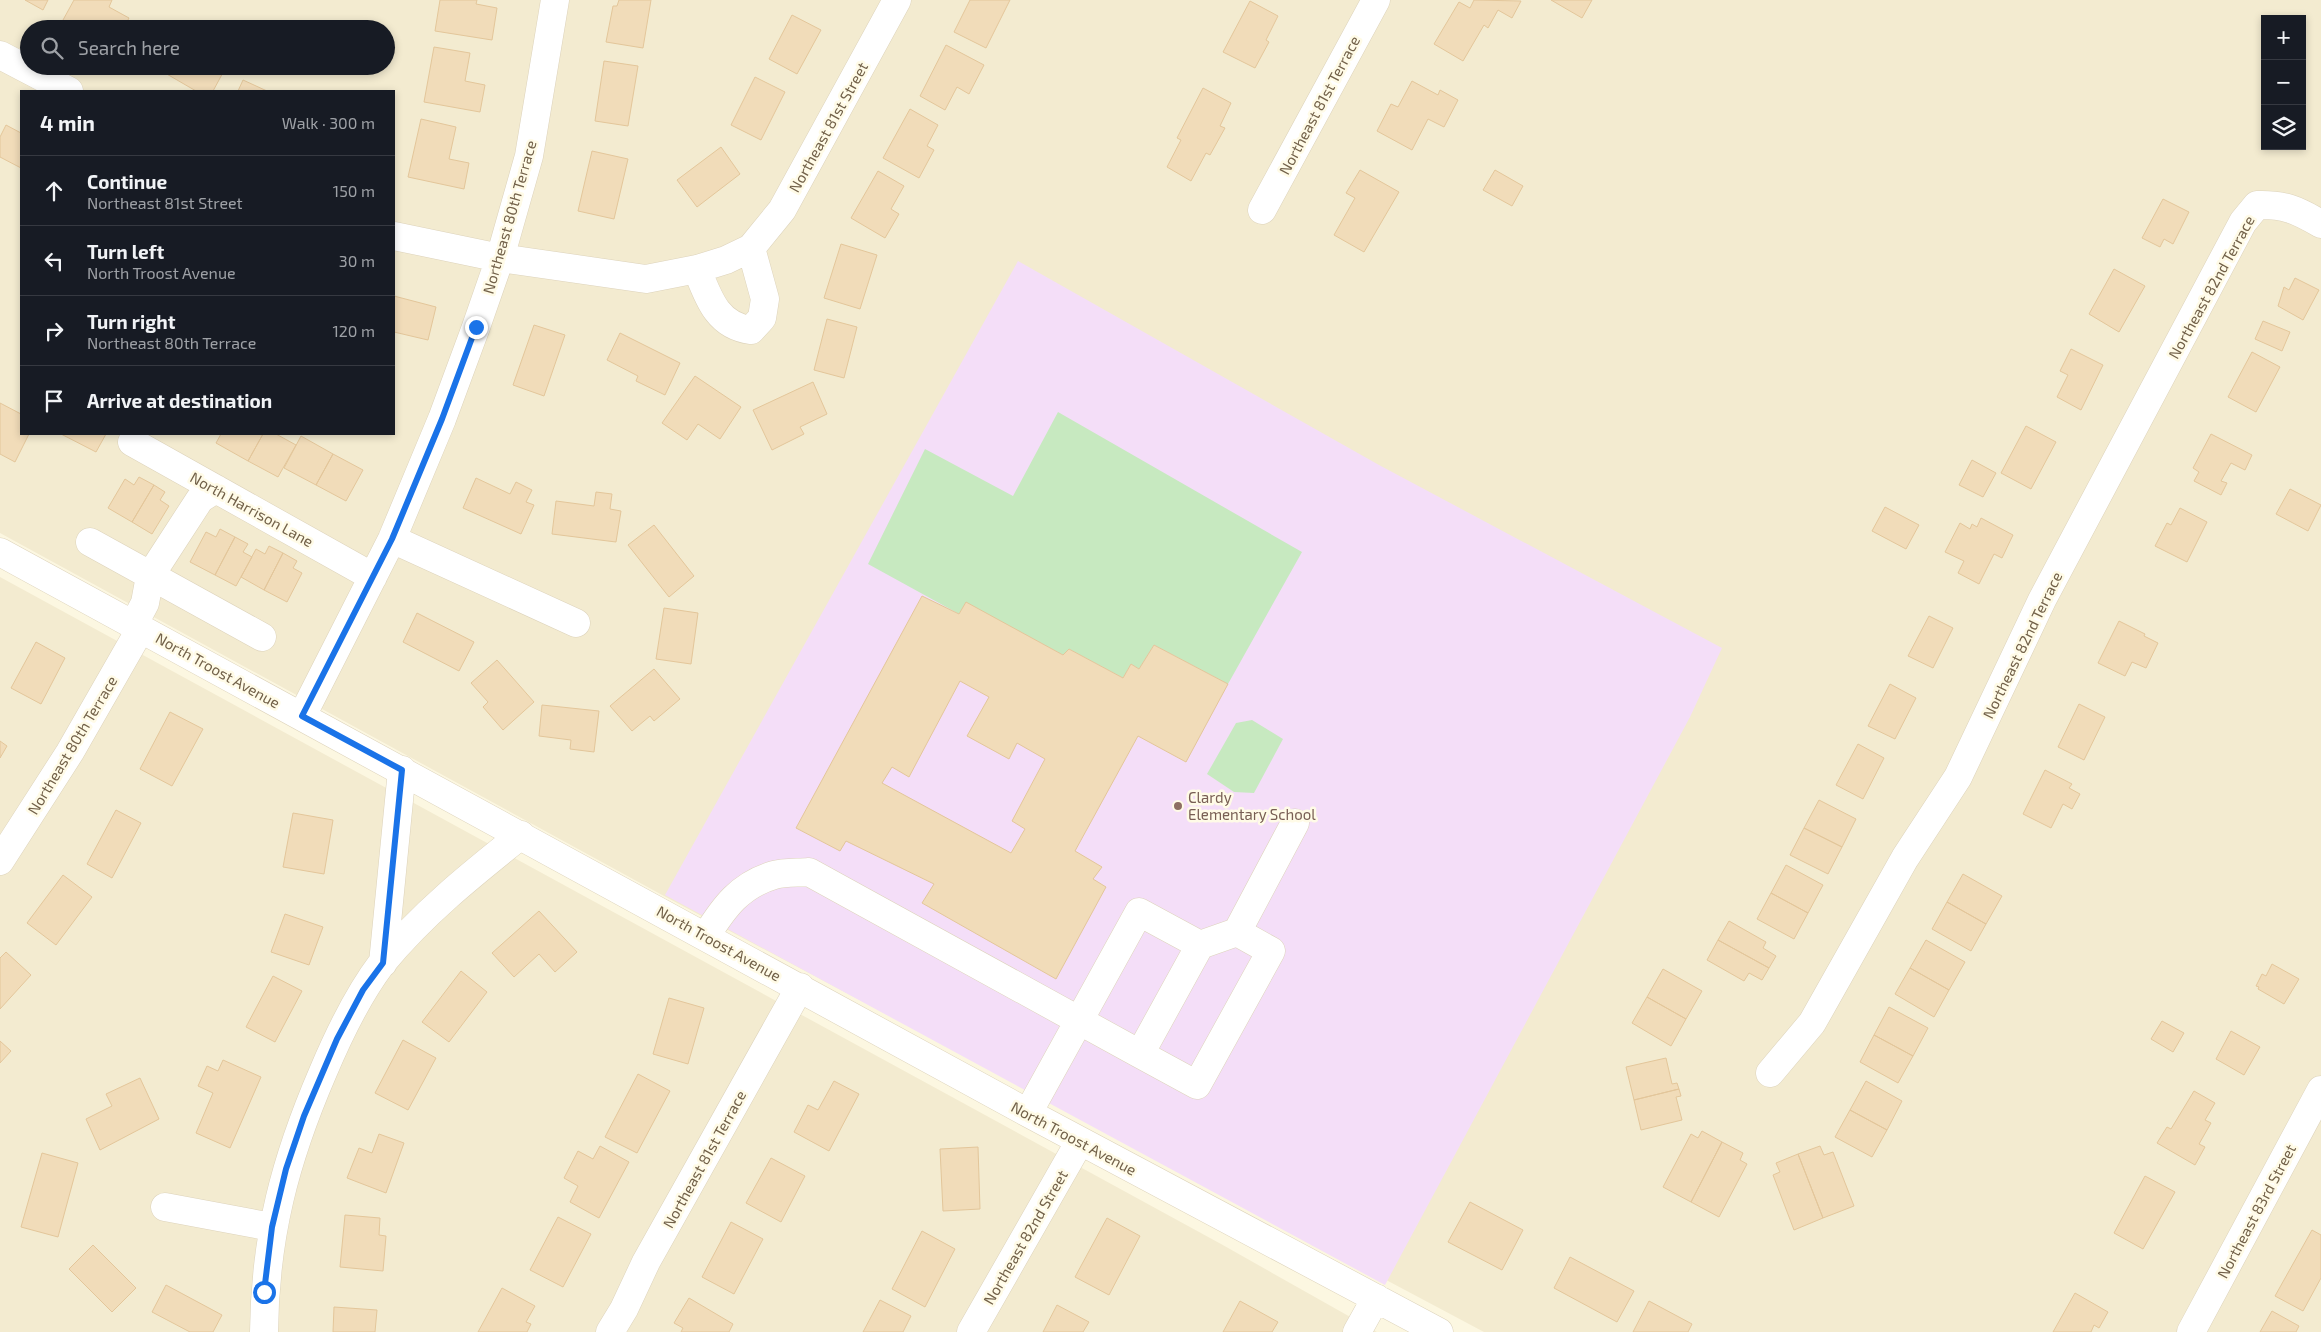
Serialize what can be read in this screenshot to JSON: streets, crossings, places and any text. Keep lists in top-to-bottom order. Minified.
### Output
{"streets":{"street":["Northeast 81st Terrace","Northeast 81st Street","Northeast 80th Terrace","Northeast 82nd Terrace","North Harrison Lane","North Troost Avenue","Northeast 83rd Street","Northeast 82nd Street"]},"crossings":[["Northeast 81st Terrace","North Troost Avenue"],["Northeast 81st Street","Northeast 80th Terrace"],["Northeast 80th Terrace","North Harrison Lane"],["Northeast 80th Terrace","North Troost Avenue"],["North Troost Avenue","Northeast 82nd Street"]],"places":["Clardy Elementary School"],"page":{"map_buttons":["+","−"],"search":"Search here","heading":["4 min","Walk · 300 m"],"list":[["Continue","Northeast 81st Street","150 m"],["Turn left","North Troost Avenue","30 m"],["Turn right","Northeast 80th Terrace","120 m"],"Arrive at destination"]}}
